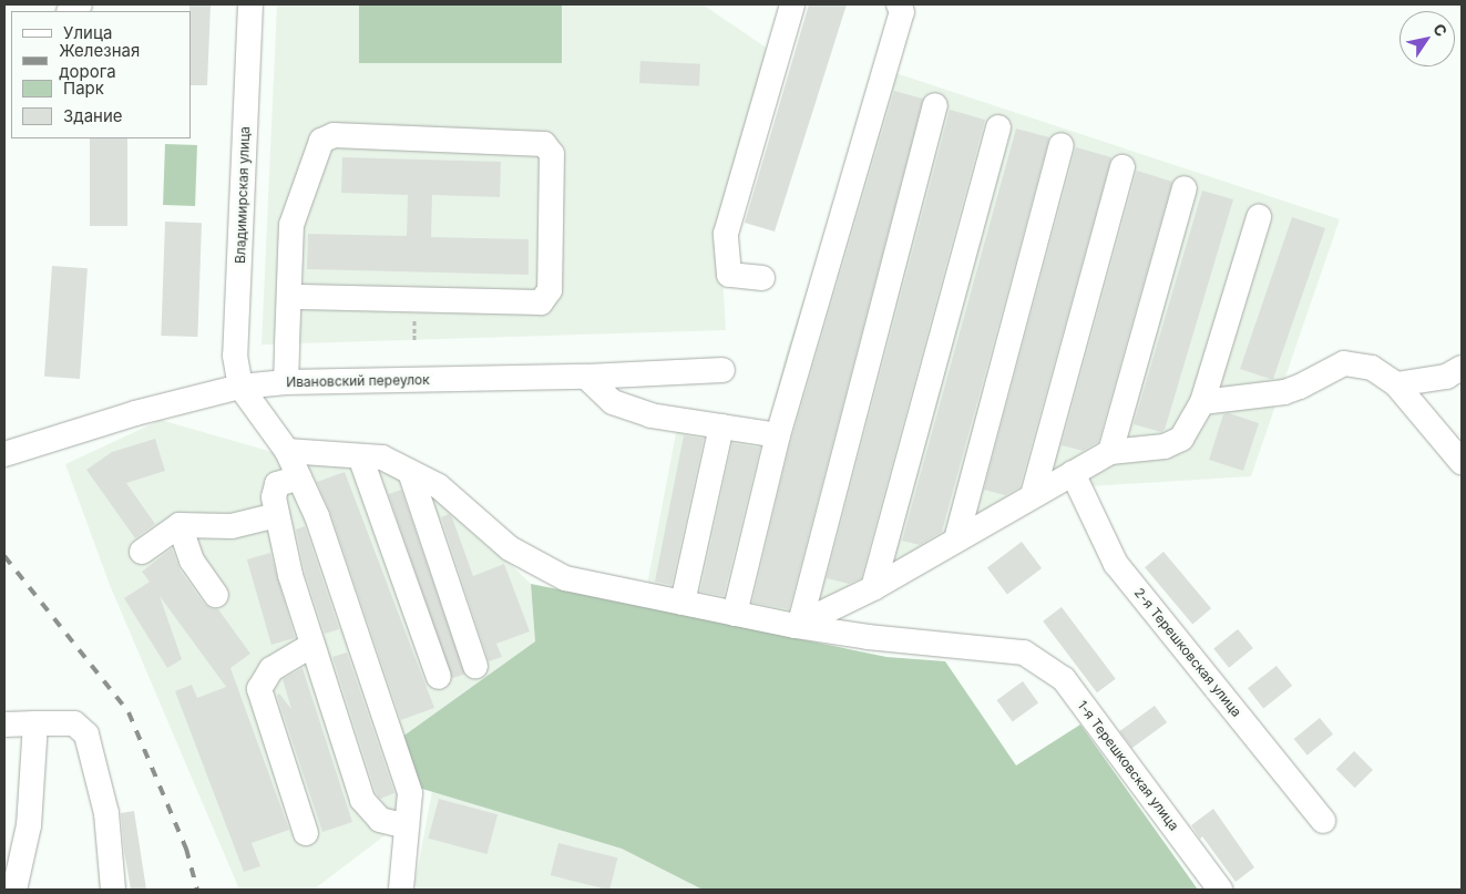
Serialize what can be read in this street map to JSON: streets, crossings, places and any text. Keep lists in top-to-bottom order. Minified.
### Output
{"streets":{"street":["Владимирская улица","Ивановский переулок","2-я Терешковская улица","1-я Терешковская улица"]},"crossings":[["Владимирская улица","Ивановский переулок"]],"legend":["Улица","Железная дорога","Парк","Здание"],"north":"top right"}
